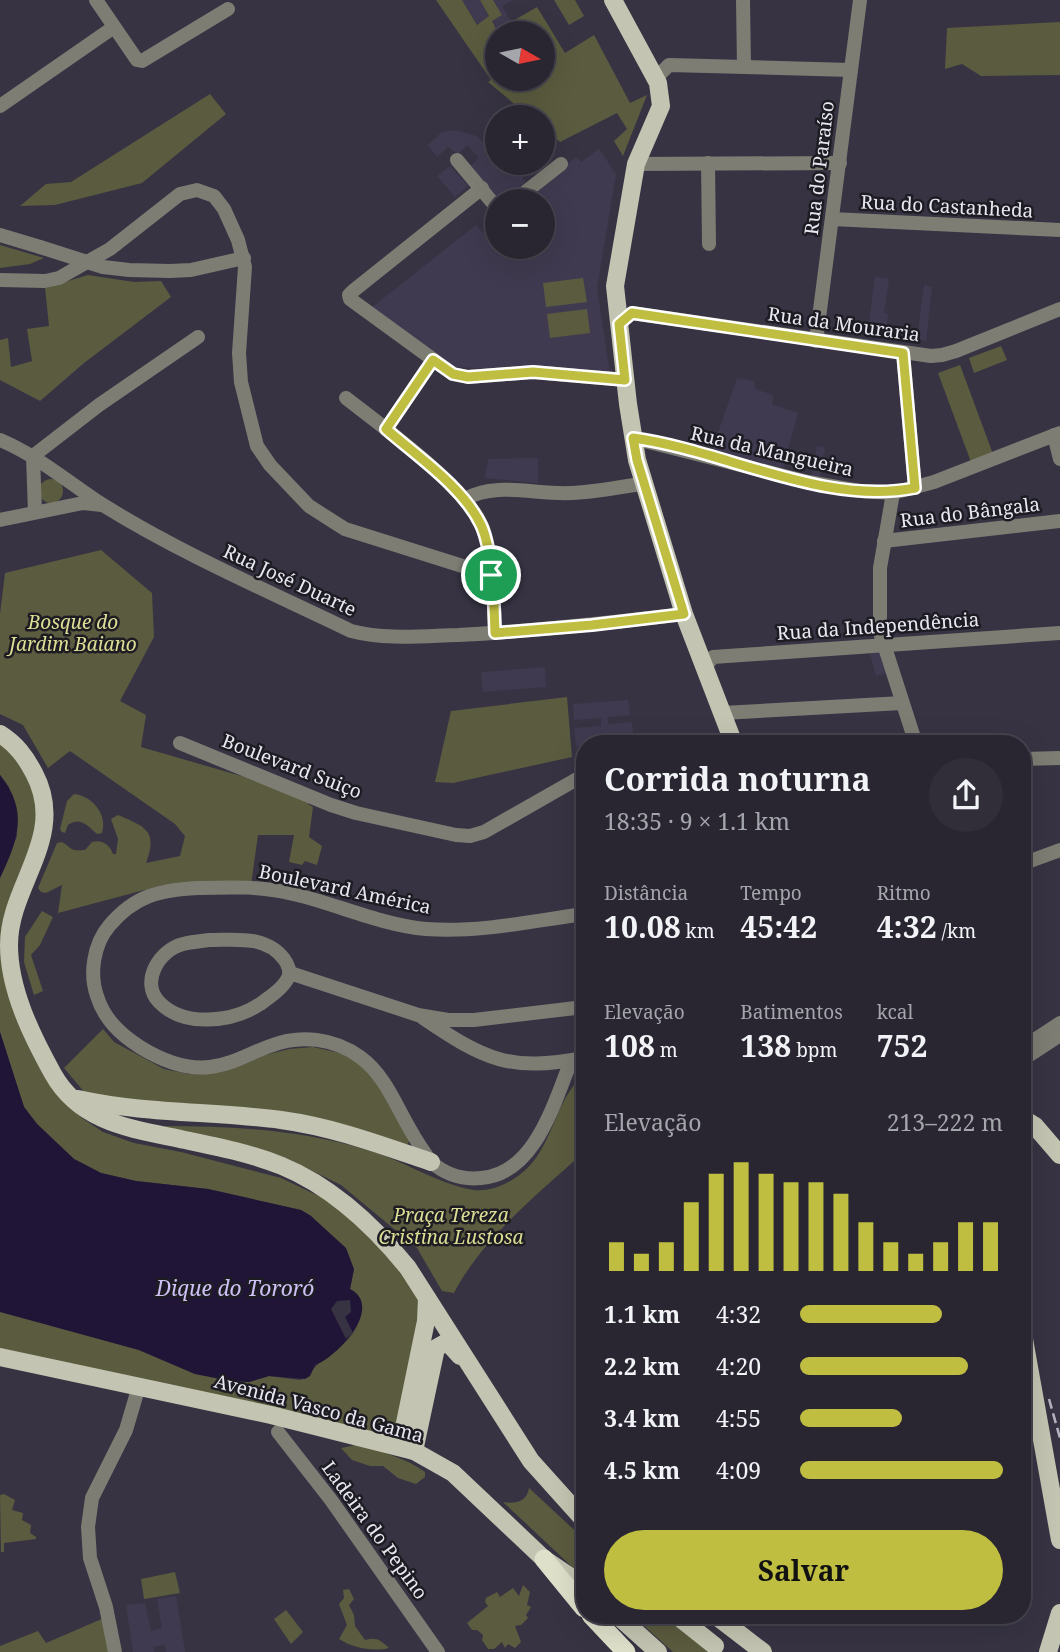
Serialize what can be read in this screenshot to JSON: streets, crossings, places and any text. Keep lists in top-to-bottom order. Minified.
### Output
{"streets":{"main road":["Avenida Vasco da Gama"],"street":["Rua do Paraíso","Rua do Castanheda","Rua da Mouraria","Rua da Mangueira","Rua do Bângala","Rua José Duarte","Rua da Independência","Boulevard Suiço","Boulevard América","Ladeira do Pepino"]},"crossings":[["Rua do Paraíso","Rua do Castanheda"],["Rua do Paraíso","Rua da Mouraria"]],"water":["Dique do Tororó"],"parks":["Bosque do Jardim Baiano","Praça Tereza Cristina Lustosa"],"north":"right","page":{"map_buttons":["+","−"],"heading":["Corrida noturna","18:35 · 9 × 1.1 km"],"stats":[["Distância","10.08 km"],["Tempo","45:42"],["Ritmo","4:32 /km"],["Elevação","108 m"],["Batimentos","138 bpm"],["kcal","752"]],"chart":["Elevação","213–222 m"],"list":[{"name":"1.1 km","note":"4:32"},{"name":"2.2 km","note":"4:20"},{"name":"3.4 km","note":"4:55"},{"name":"4.5 km","note":"4:09"}],"buttons":"Salvar"}}
